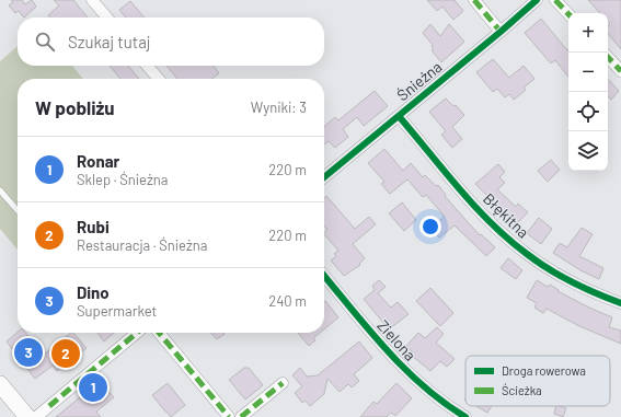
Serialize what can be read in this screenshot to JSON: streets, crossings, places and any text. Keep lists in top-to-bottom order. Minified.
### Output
{"streets":{"street":["Śnieżna","Błękitna","Zielona"]},"crossings":[["Śnieżna","Błękitna"]],"legend":["Droga rowerowa","Ścieżka"],"page":{"map_buttons":["+","−"],"search":"Szukaj tutaj","heading":["W pobliżu","Wyniki: 3"],"list":[{"mark":"1","name":"Ronar","note":"Sklep · Śnieżna","value":"220 m"},{"mark":"2","name":"Rubi","note":"Restauracja · Śnieżna","value":"220 m"},{"mark":"3","name":"Dino","note":"Supermarket","value":"240 m"}],"pins":["3","2","1"]}}
